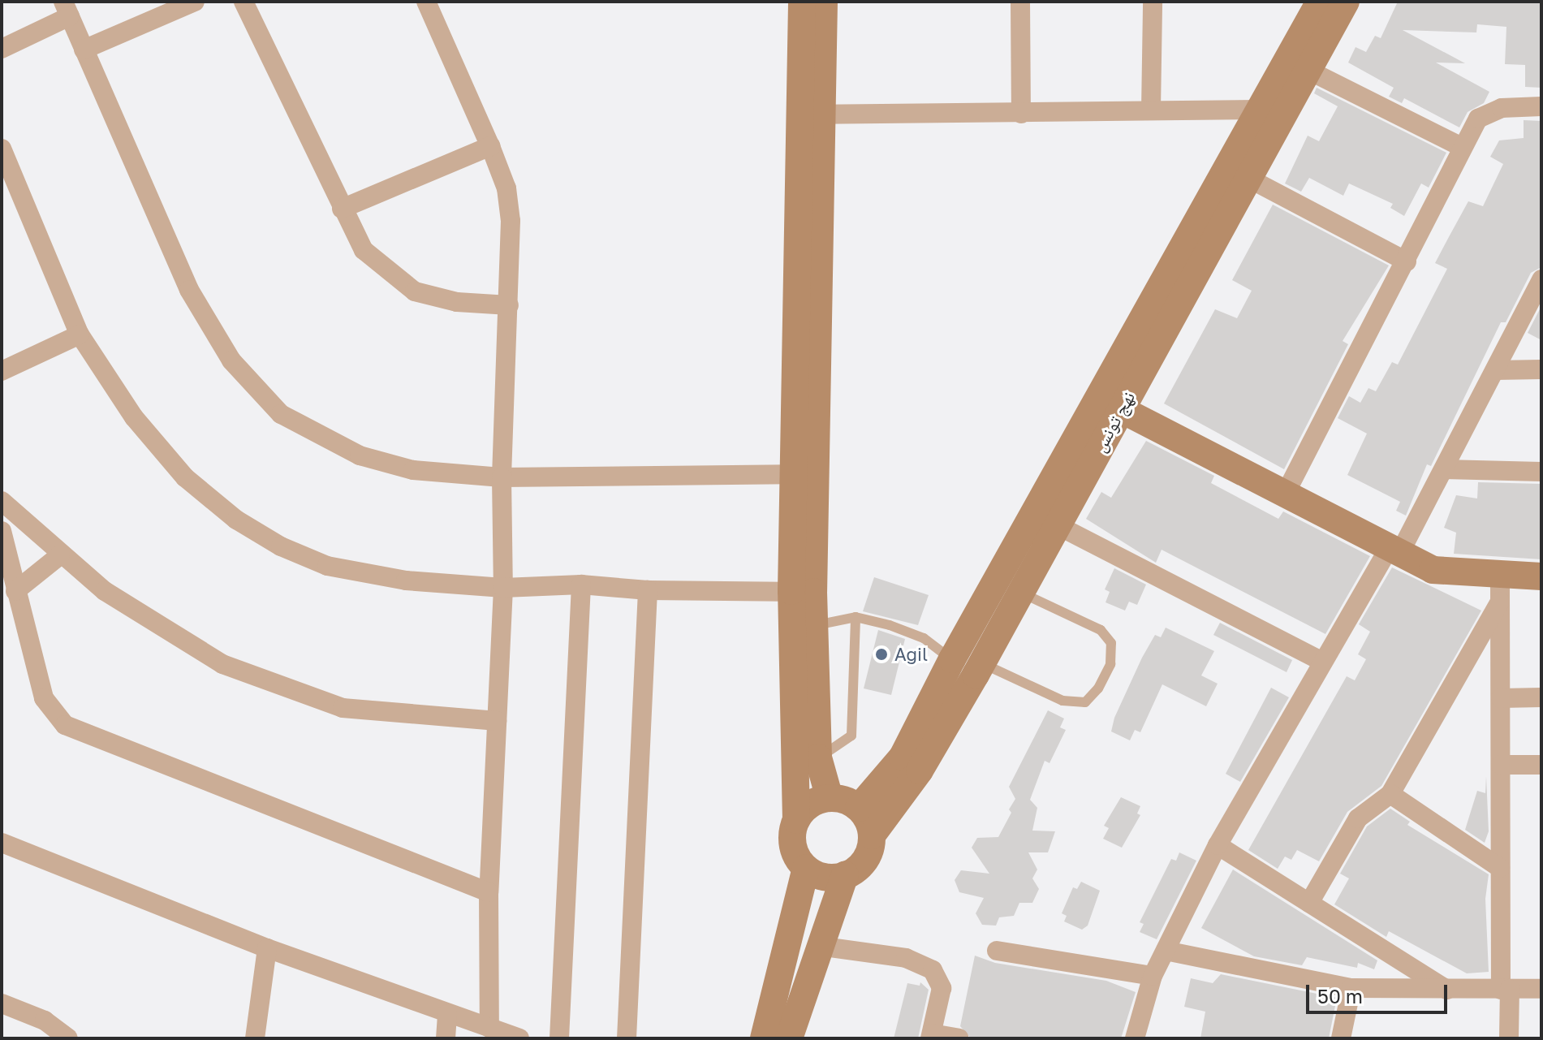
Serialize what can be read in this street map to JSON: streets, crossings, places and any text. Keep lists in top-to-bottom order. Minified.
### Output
{"streets":{"street":["نهج تونس"]},"places":["Agil"],"scale_bar":"50 m"}
